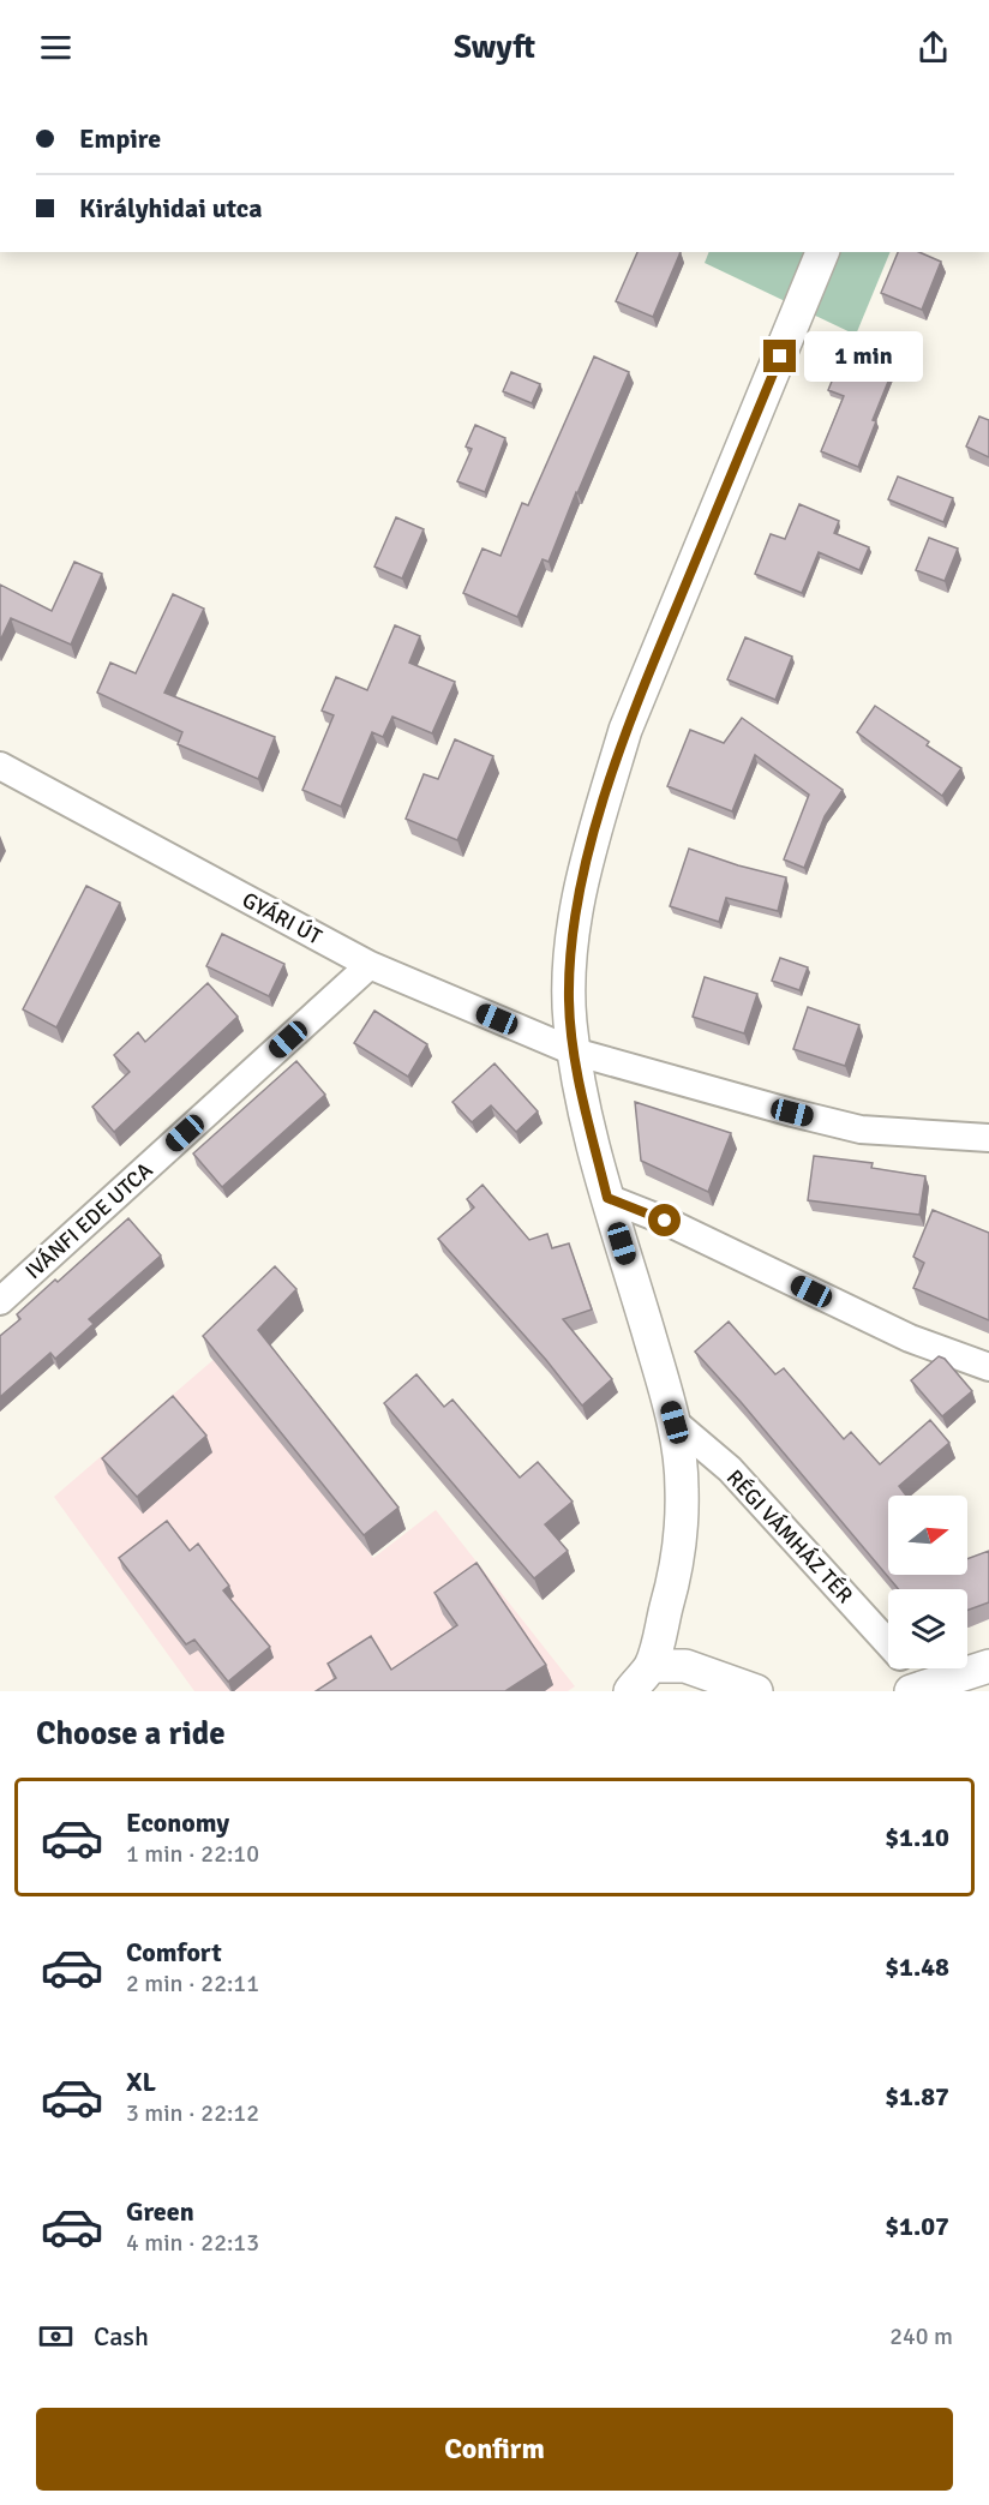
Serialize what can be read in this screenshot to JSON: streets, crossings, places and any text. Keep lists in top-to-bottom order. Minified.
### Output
{"streets":{"street":["GYÁRI ÚT","IVÁNFI EDE UTCA","RÉGI VÁMHÁZ TÉR"]},"crossings":[["GYÁRI ÚT","IVÁNFI EDE UTCA"]],"north":"right","page":{"header":"Swyft","banner":["Empire","Királyhidai utca"],"bubble":"1 min","heading":"Choose a ride","list":[{"name":"Economy","note":"1 min · 22:10","value":"$1.10"},{"name":"Comfort","note":"2 min · 22:11","value":"$1.48"},{"name":"XL","note":"3 min · 22:12","value":"$1.87"},{"name":"Green","note":"4 min · 22:13","value":"$1.07"}],"pay":["Cash","240 m"],"buttons":"Confirm"}}
